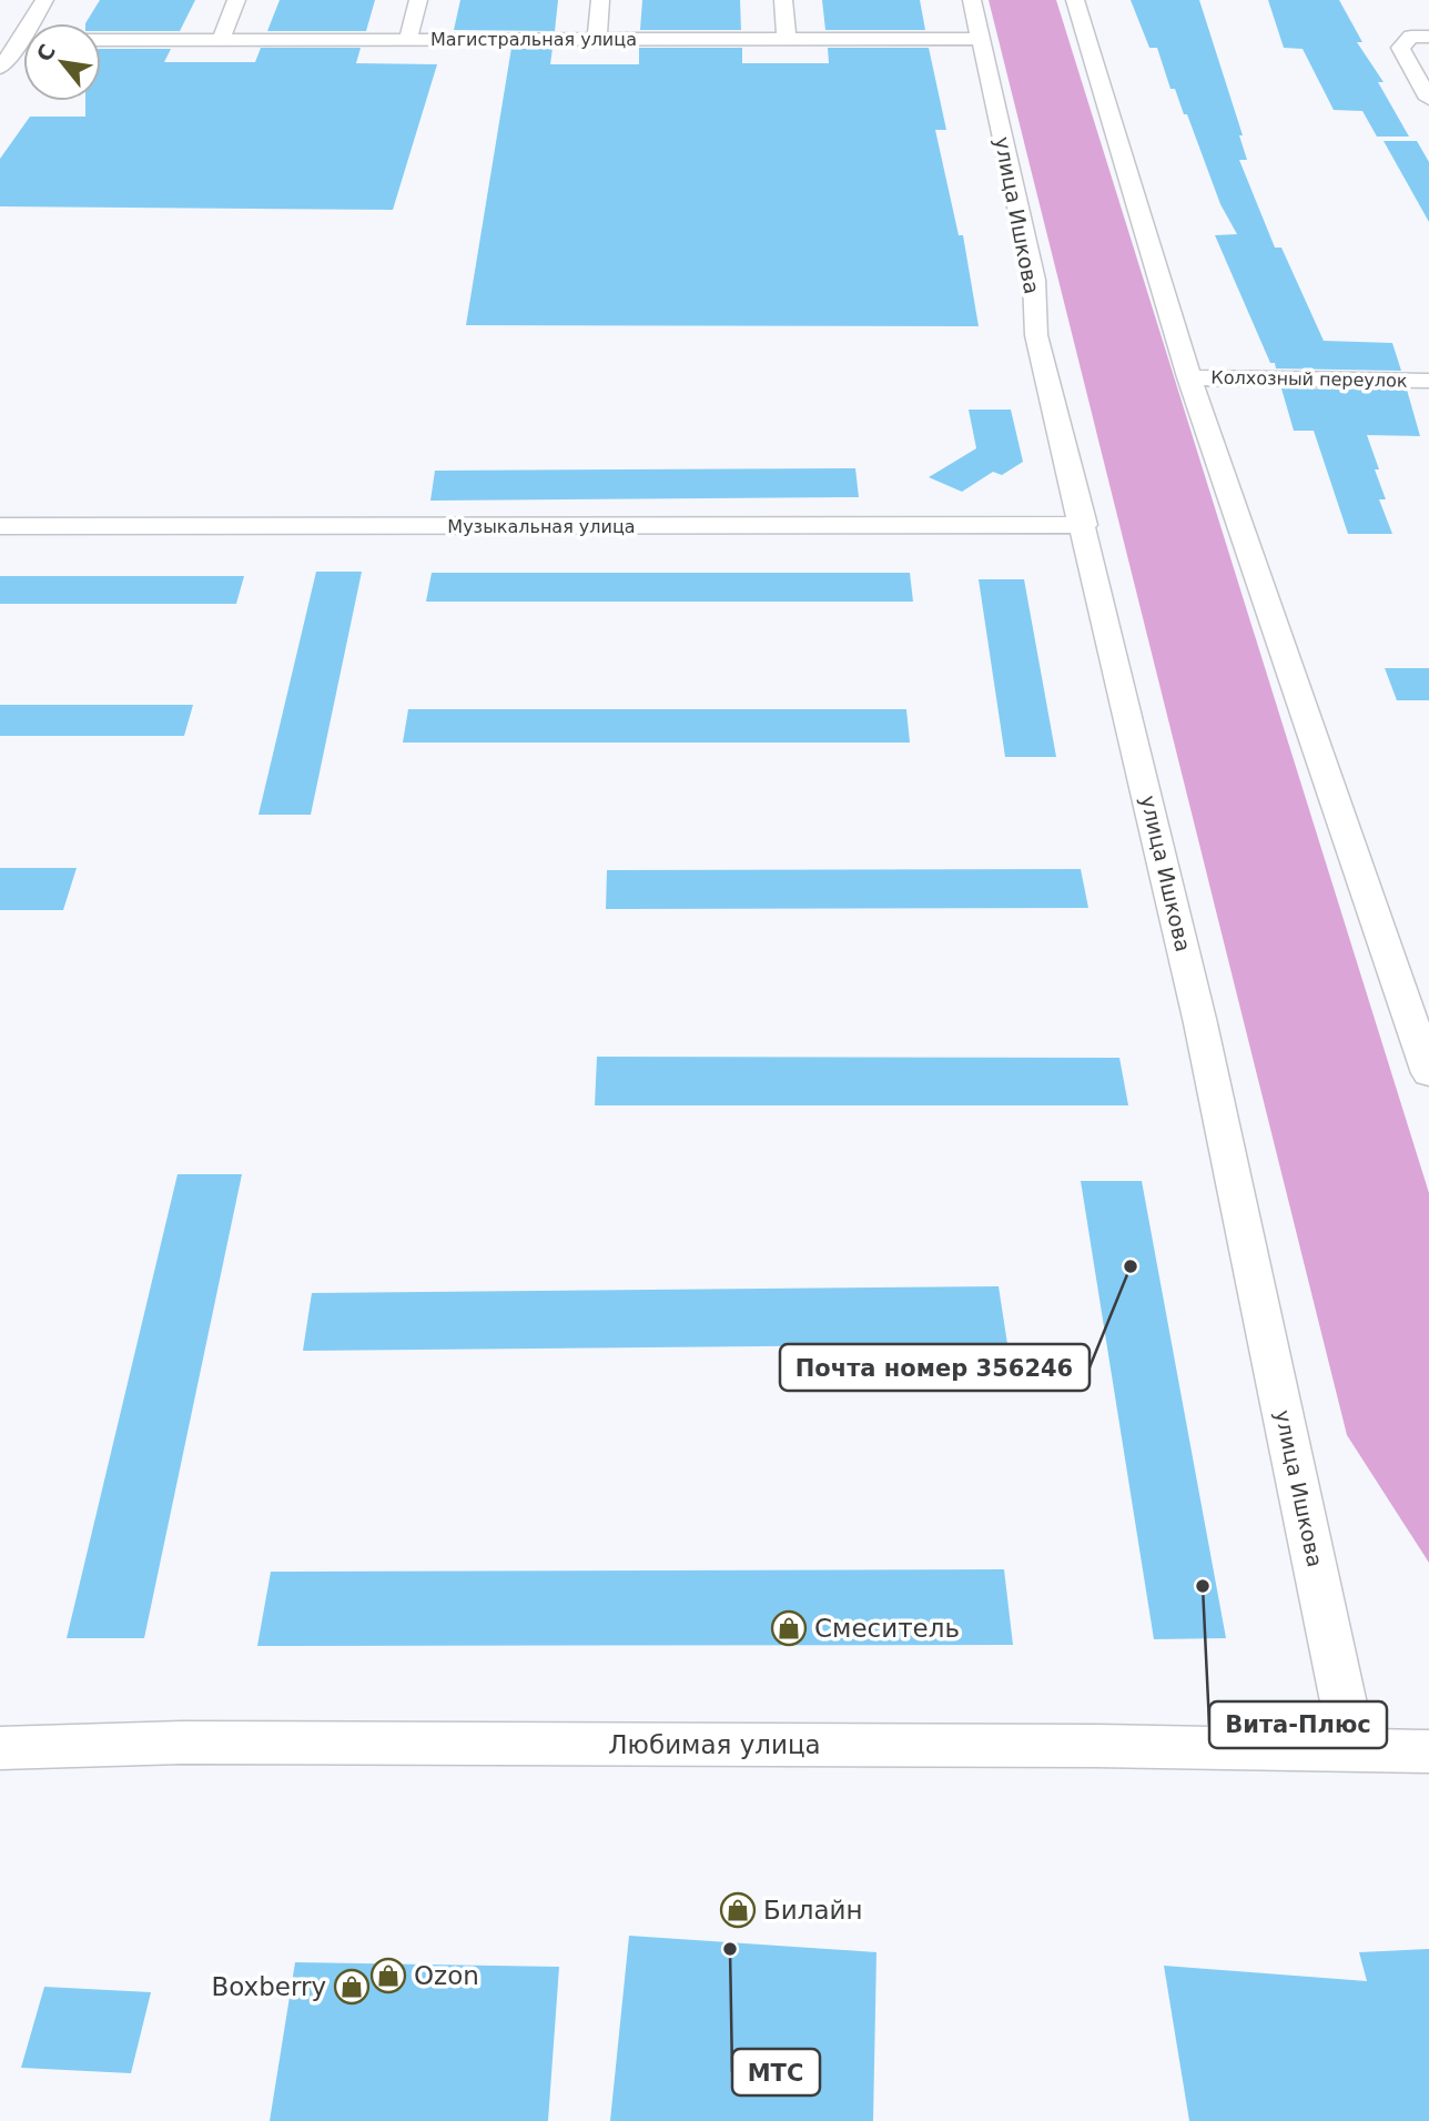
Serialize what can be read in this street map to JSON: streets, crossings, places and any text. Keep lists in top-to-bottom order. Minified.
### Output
{"streets":{"street":["Магистральная улица","улица Ишкова","Колхозный переулок","Музыкальная улица","Любимая улица"]},"crossings":[["Магистральная улица","улица Ишкова"],["улица Ишкова","Музыкальная улица"],["улица Ишкова","Любимая улица"]],"places":{"other":["Почта номер 356246","Вита-Плюс","МТС"],"shop":["Смеситель","Билайн","Ozon","Boxberry"]},"north":"top left"}
